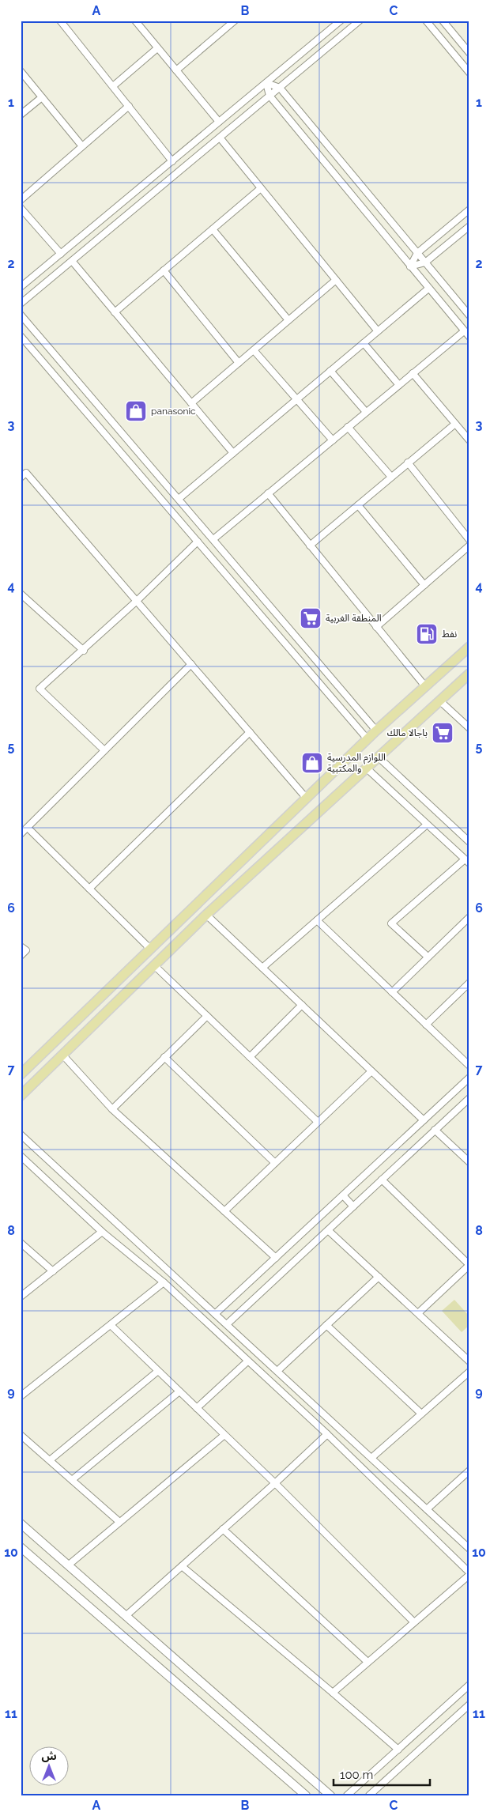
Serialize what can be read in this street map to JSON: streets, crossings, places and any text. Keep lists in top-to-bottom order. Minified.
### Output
{"places":{"shop":["panasonic","اللوازم المدرسية والمكتبية"],"supermarket":["المنطقة الغربية","باجالا مالك"],"fuel station":["نفط"]},"scale_bar":"100 m","north":"top","grid":{"columns":["A","B","C"],"rows":["1","2","3","4","5","6","7","8","9","10","11"]}}
